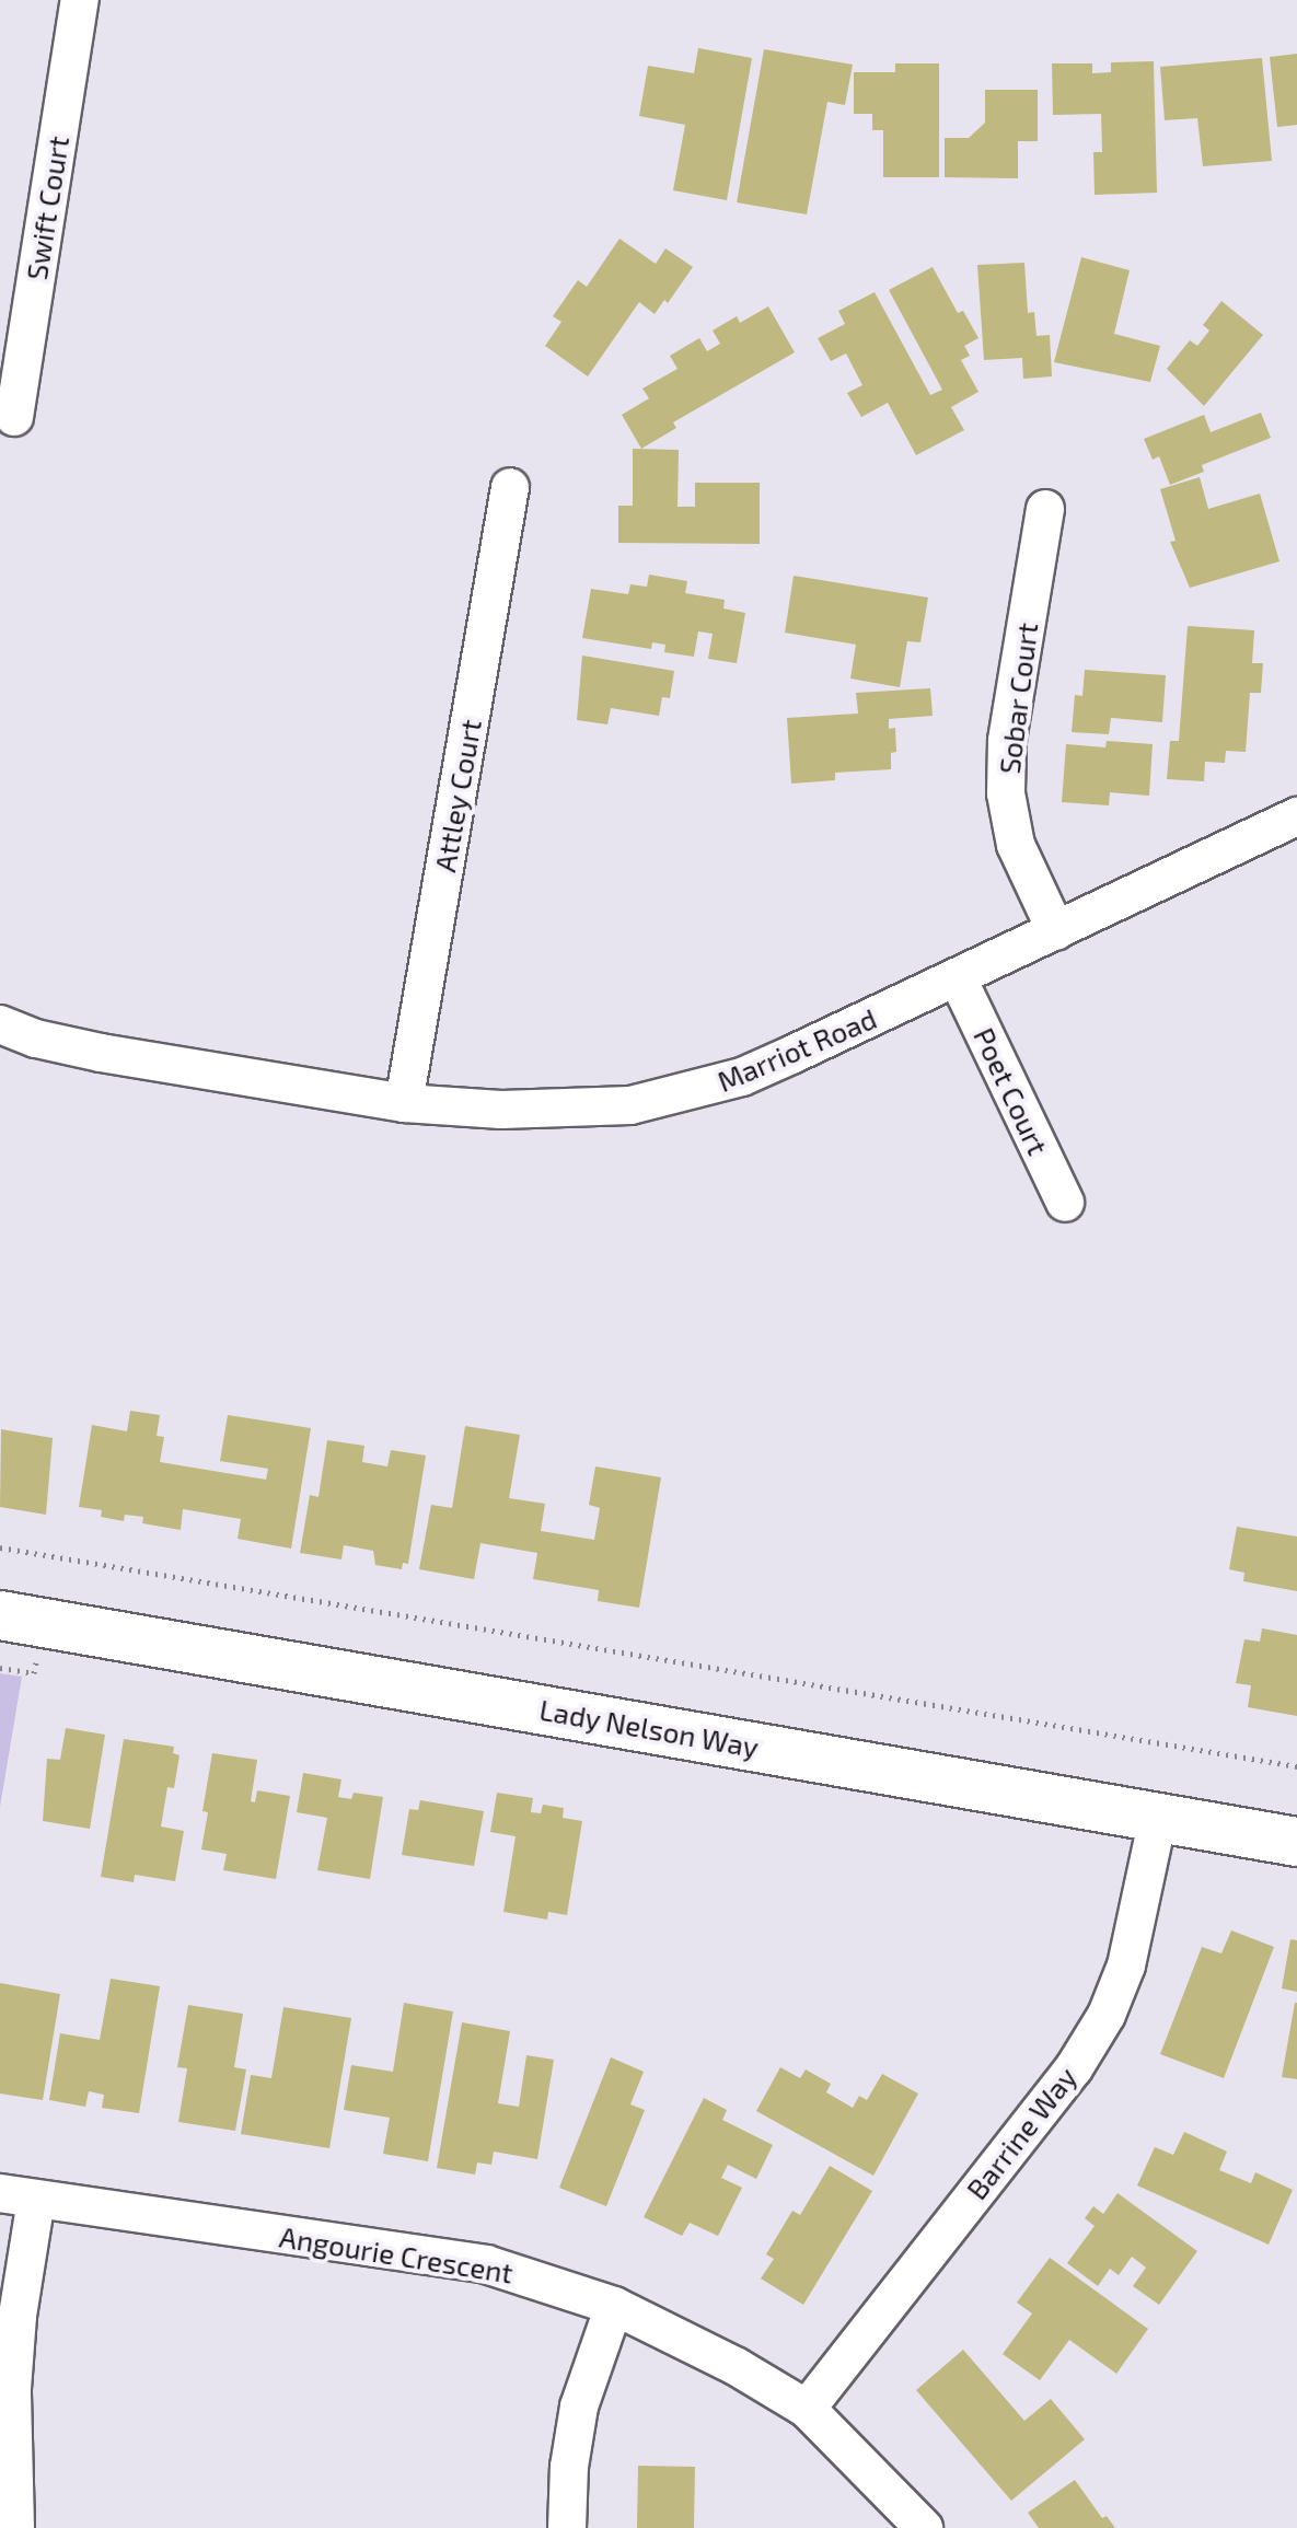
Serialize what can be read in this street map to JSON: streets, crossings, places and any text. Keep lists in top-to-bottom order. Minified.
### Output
{"streets":{"street":["Swift Court","Sobar Court","Attley Court","Marriot Road","Poet Court","Lady Nelson Way","Barrine Way","Angourie Crescent"]},"crossings":[["Sobar Court","Marriot Road"],["Attley Court","Marriot Road"],["Marriot Road","Poet Court"],["Lady Nelson Way","Barrine Way"],["Barrine Way","Angourie Crescent"]]}
